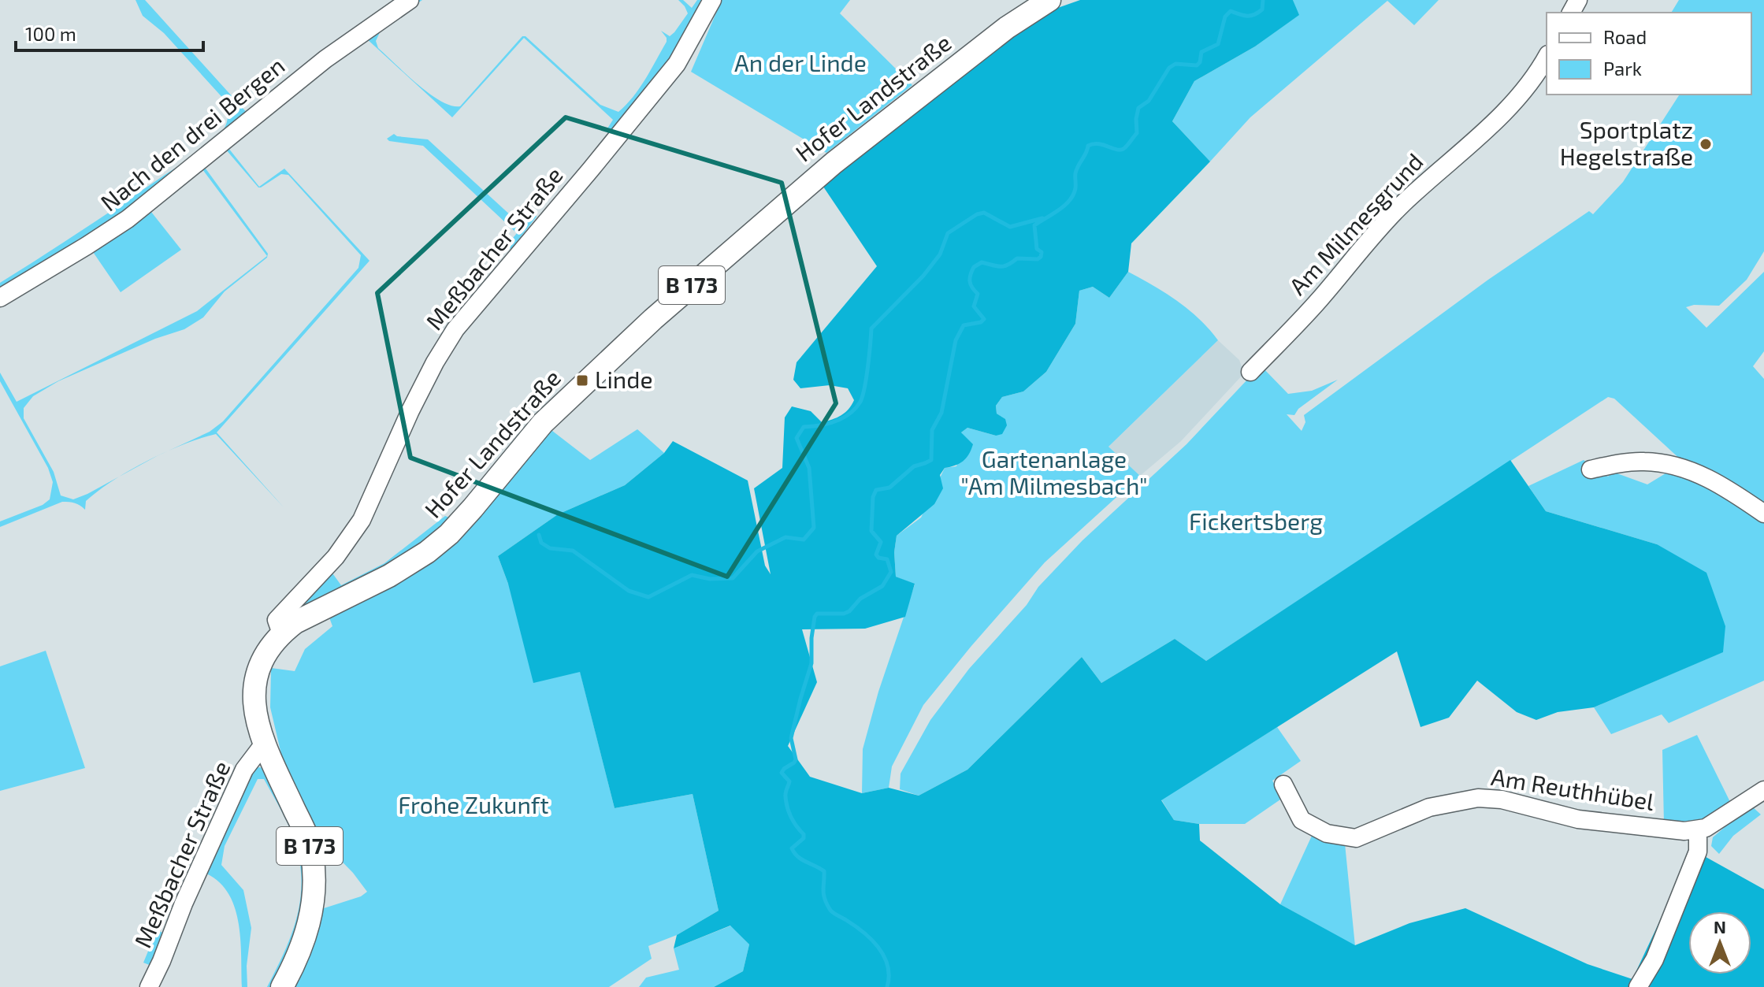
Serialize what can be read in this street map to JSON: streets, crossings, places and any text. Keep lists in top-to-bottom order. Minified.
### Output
{"streets":{"main road":["Hofer Landstraße","B 173"],"street":["Nach den drei Bergen","Am Milmesgrund","Meßbacher Straße","Am Reuthhübel"]},"crossings":[["Hofer Landstraße","Meßbacher Straße"]],"parks":["An der Linde","Gartenanlage \"Am Milmesbach\"","Fickertsberg","Frohe Zukunft"],"places":{"other":["Sportplatz Hegelstraße"],"transit":["Linde"]},"legend":["Road","Park"],"scale_bar":"100 m","north":"top"}
